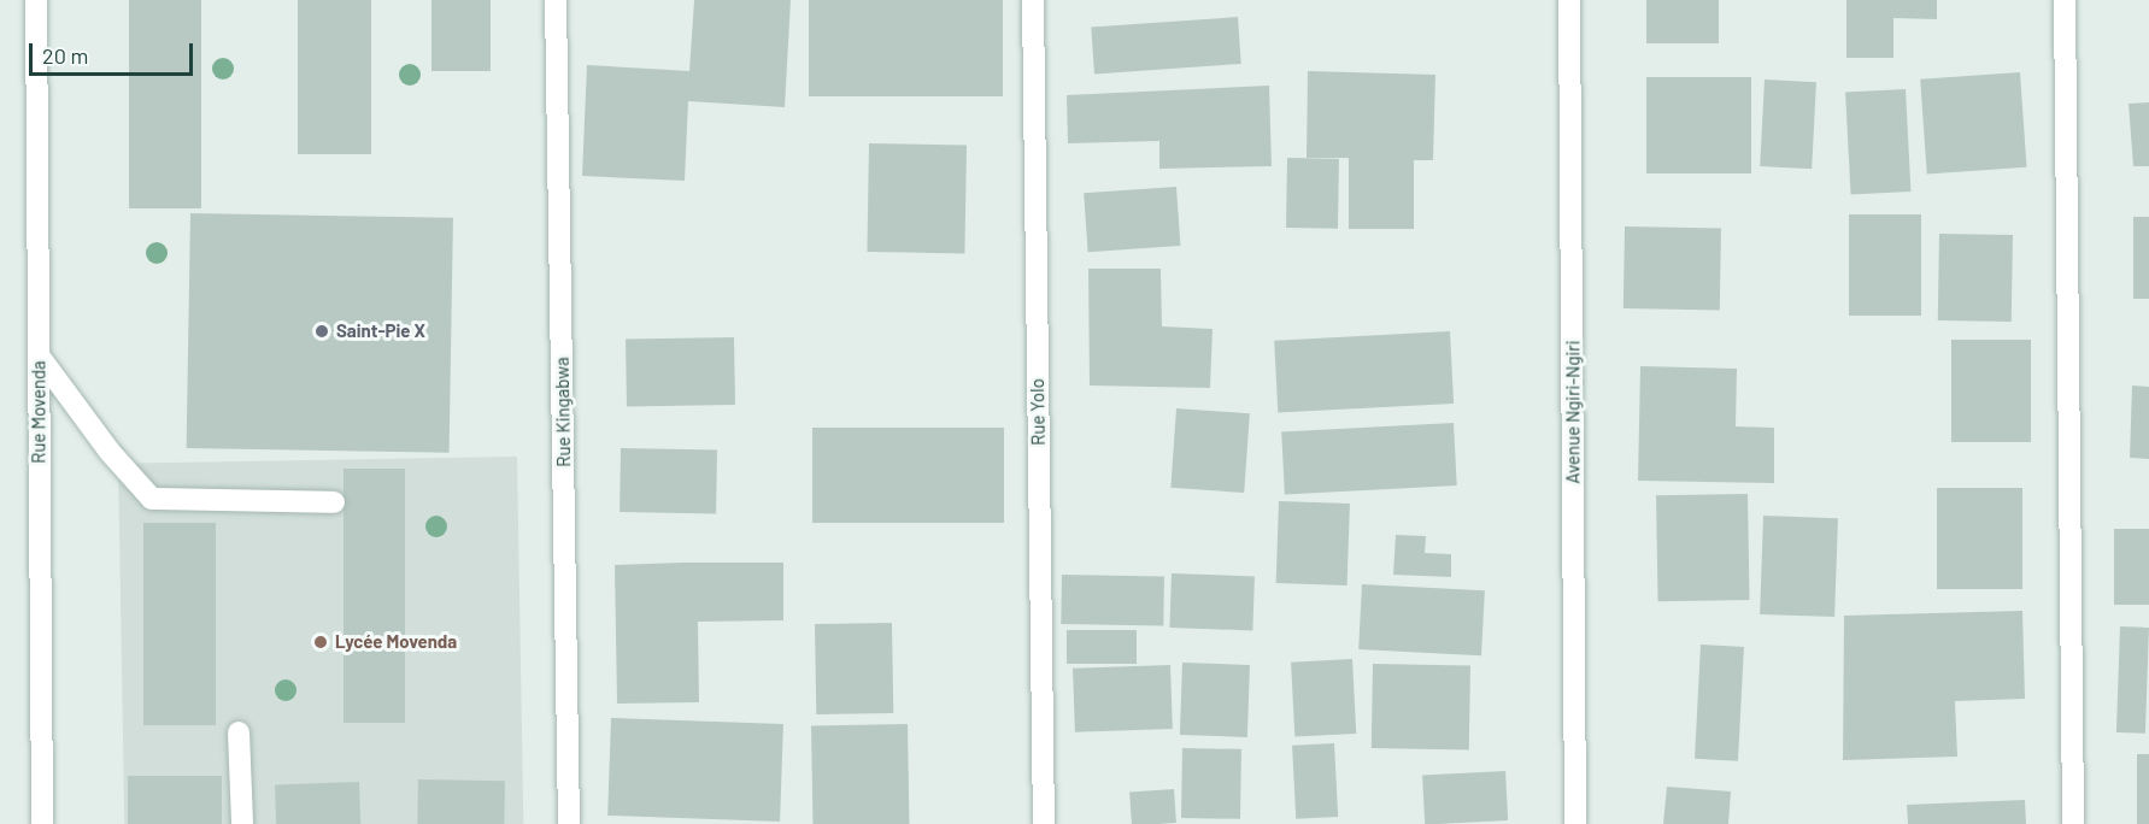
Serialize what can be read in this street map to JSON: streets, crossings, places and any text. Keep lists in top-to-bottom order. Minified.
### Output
{"streets":{"street":["Rue Movenda","Rue Kingabwa","Rue Yolo","Avenue Ngiri-Ngiri"]},"places":["Saint-Pie X","Lycée Movenda"],"scale_bar":"20 m"}
